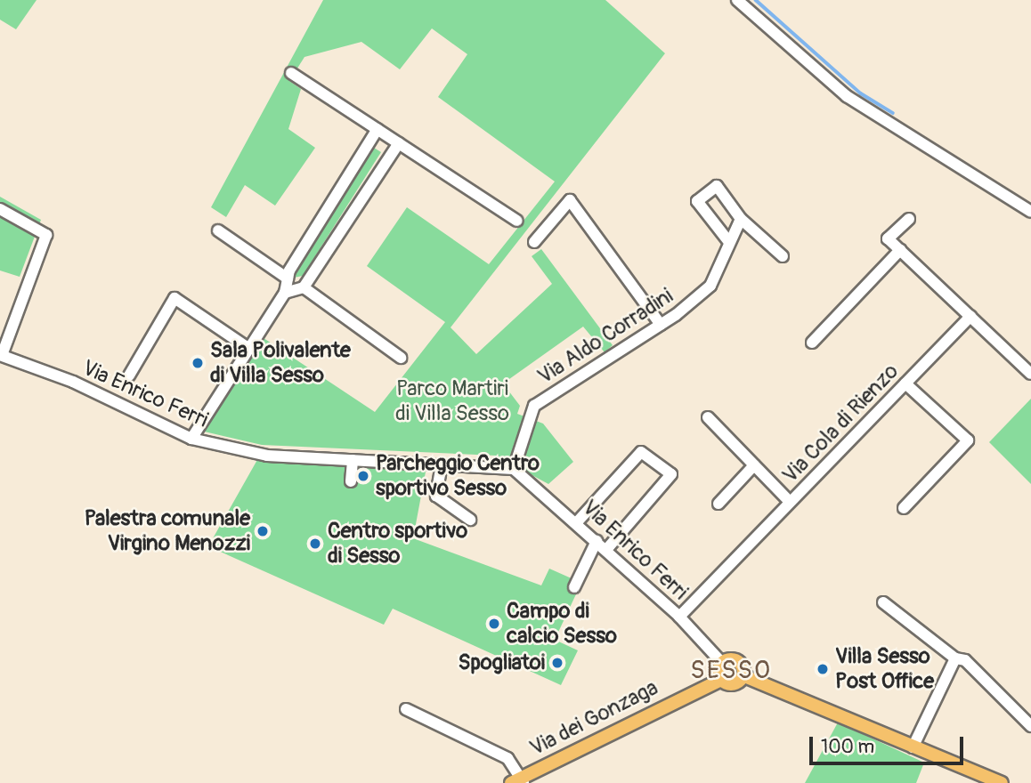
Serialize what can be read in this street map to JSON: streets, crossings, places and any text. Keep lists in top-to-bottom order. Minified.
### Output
{"streets":{"main road":["Via dei Gonzaga"],"street":["Via Aldo Corradini","Via Enrico Ferri","Via Cola di Rienzo"]},"crossings":[["Via Aldo Corradini","Via Enrico Ferri"],["Via Enrico Ferri","Via Cola di Rienzo"]],"districts":["SESSO"],"parks":["Parco Martiri di Villa Sesso"],"places":["Sala Polivalente di Villa Sesso","Parcheggio Centro sportivo Sesso","Palestra comunale Virgino Menozzi","Centro sportivo di Sesso","Campo di calcio Sesso","Spogliatoi","Villa Sesso Post Office"],"scale_bar":"100 m"}
